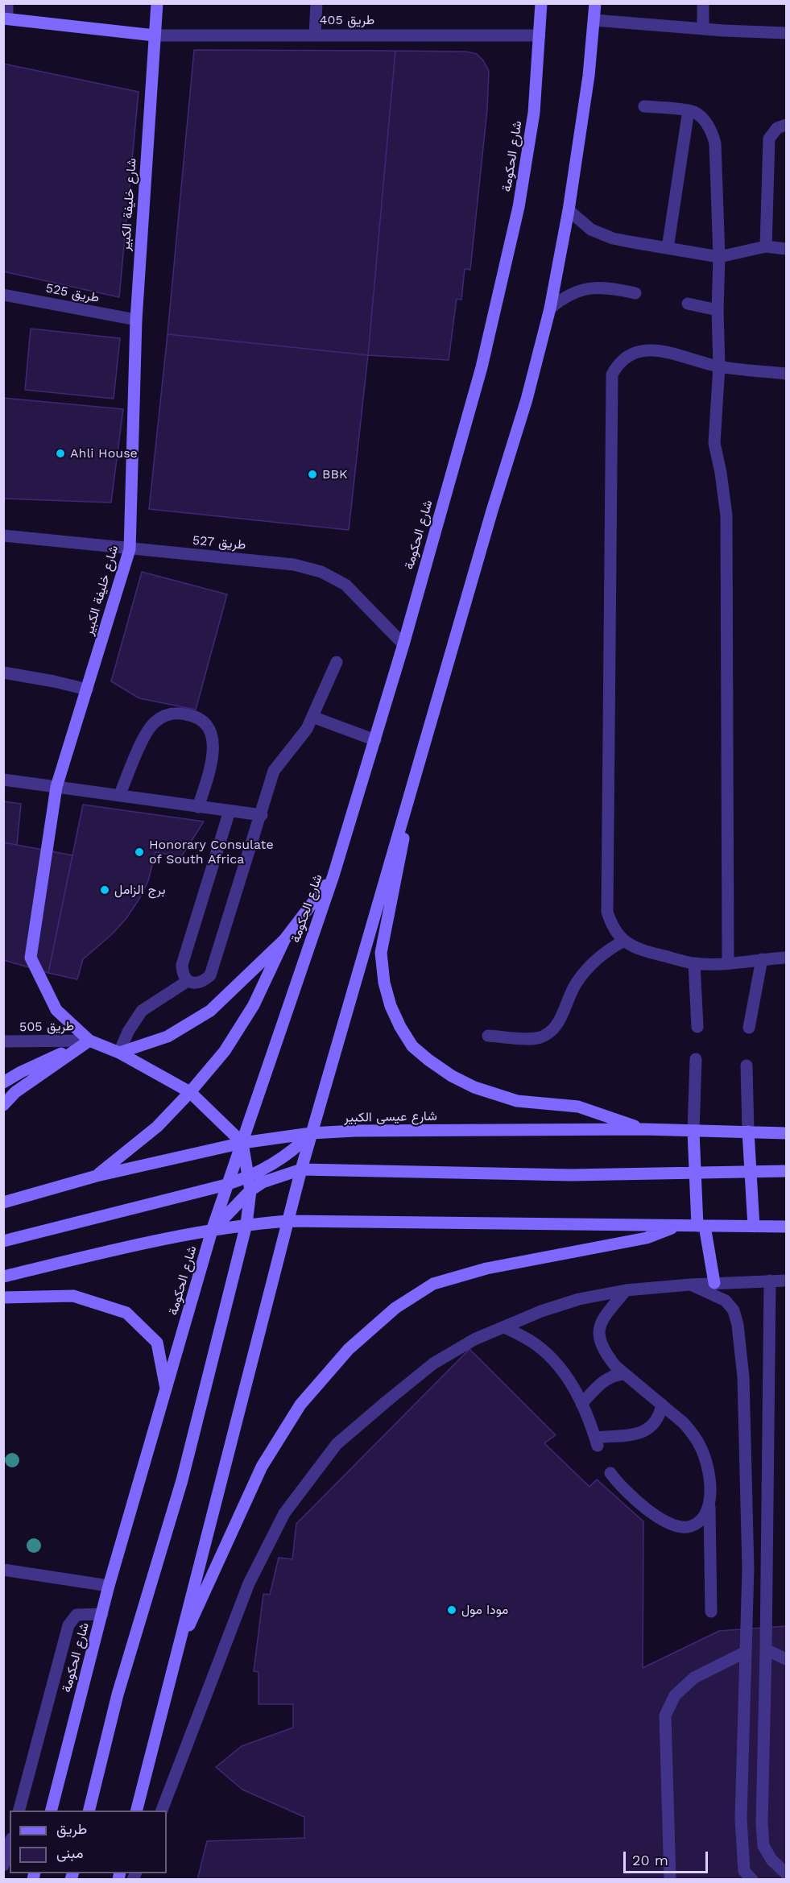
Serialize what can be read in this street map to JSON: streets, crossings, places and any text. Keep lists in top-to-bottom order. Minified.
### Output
{"streets":{"main road":["شارع الحكومة","شارع خليفة الكبير","شارع عيسى الكبير"],"street":["طريق 405","طريق 525","طريق 527","طريق 505"]},"crossings":[["طريق 405","شارع الحكومة"],["طريق 405","شارع خليفة الكبير"],["شارع الحكومة","طريق 527"],["شارع الحكومة","شارع عيسى الكبير"],["شارع خليفة الكبير","طريق 525"],["شارع خليفة الكبير","طريق 527"],["شارع خليفة الكبير","طريق 505"]],"places":["Ahli House","BBK","Honorary Consulate of South Africa","برج الزامل","مودا مول"],"legend":["طريق","مبنى"],"scale_bar":"20 m"}
